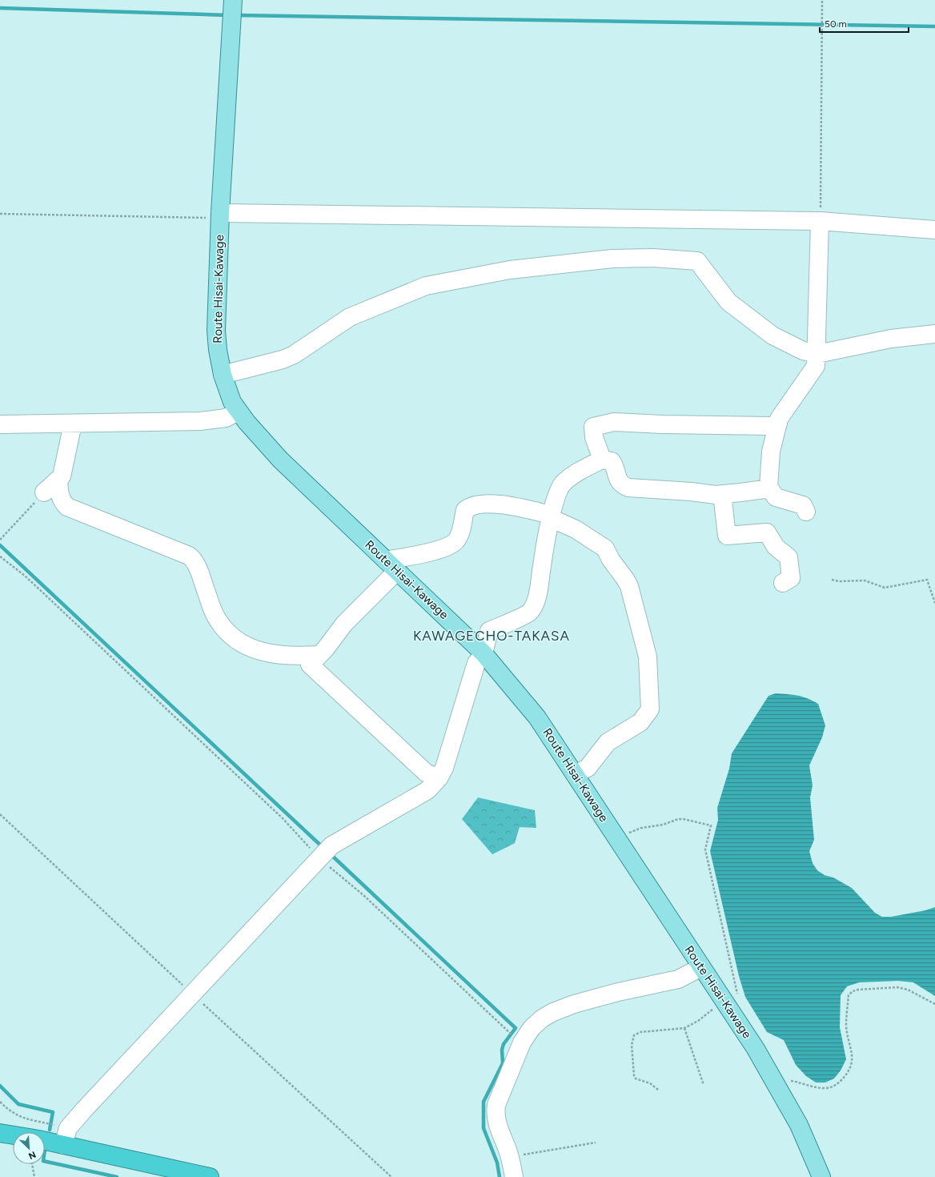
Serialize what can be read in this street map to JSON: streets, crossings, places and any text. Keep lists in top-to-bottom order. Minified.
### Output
{"streets":{"main road":["Route Hisai-Kawage"]},"districts":["KAWAGECHO-TAKASA"],"scale_bar":"50 m","north":"bottom right"}
